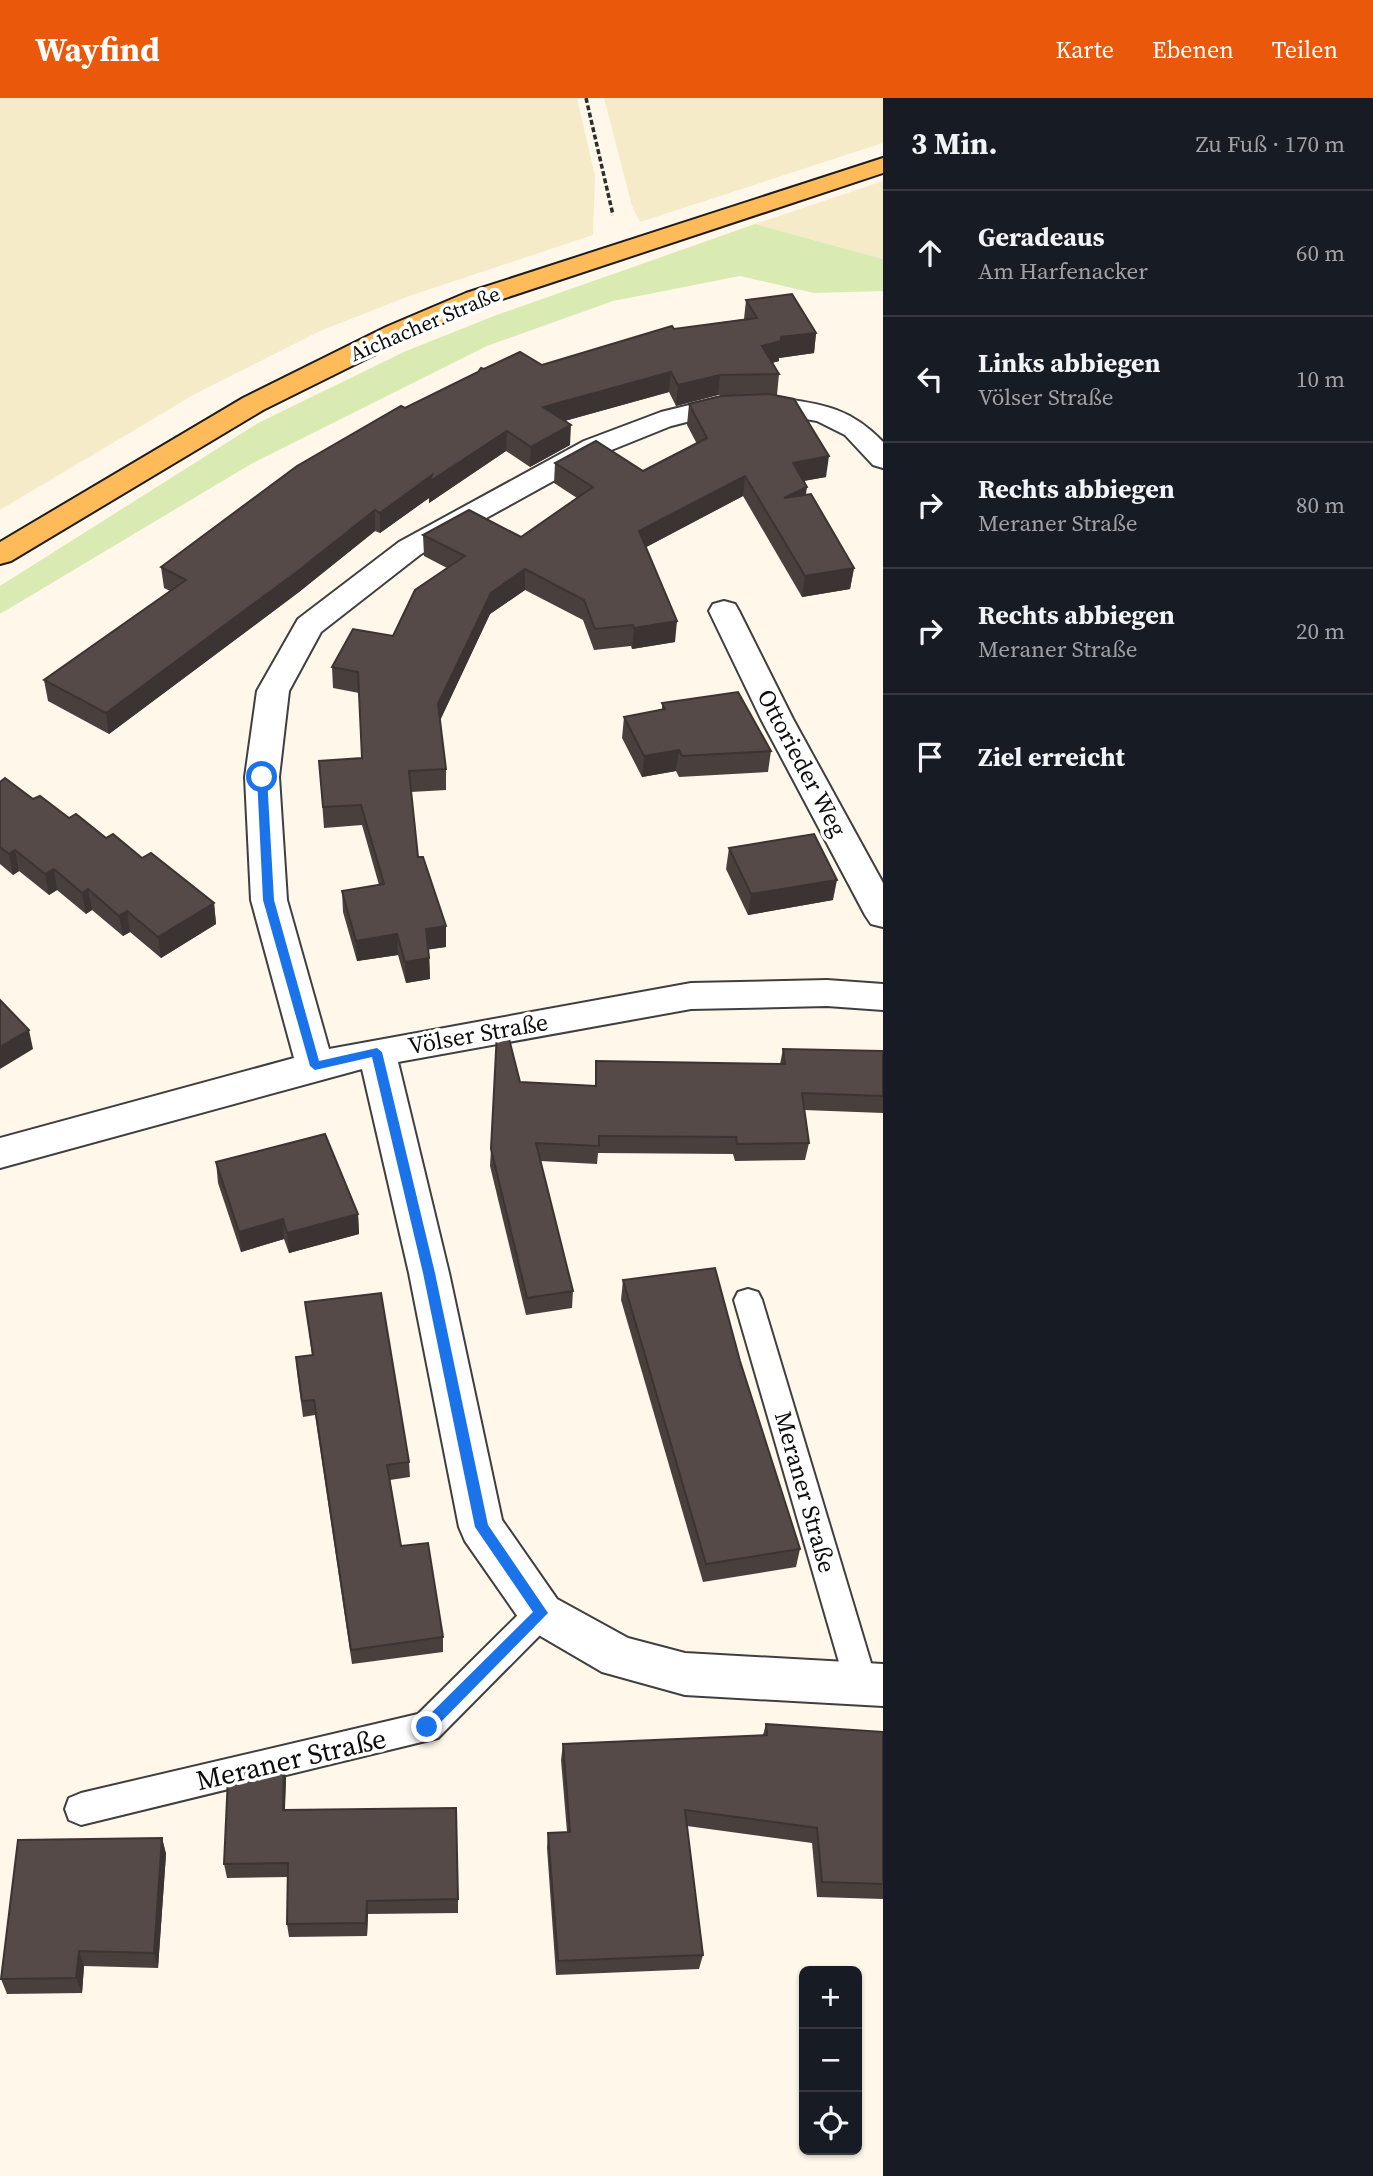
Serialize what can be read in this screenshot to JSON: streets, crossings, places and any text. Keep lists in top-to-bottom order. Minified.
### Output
{"streets":{"main road":["Aichacher Straße"],"street":["Ottorieder Weg","Völser Straße","Meraner Straße"]},"crossings":[["Völser Straße","Meraner Straße"]],"page":{"header":"Wayfind","nav":["Karte","Ebenen","Teilen"],"heading":["3 Min.","Zu Fuß · 170 m"],"list":[["Geradeaus","Am Harfenacker","60 m"],["Links abbiegen","Völser Straße","10 m"],["Rechts abbiegen","Meraner Straße","80 m"],["Rechts abbiegen","Meraner Straße","20 m"],"Ziel erreicht"],"map_buttons":["+","−"]}}
